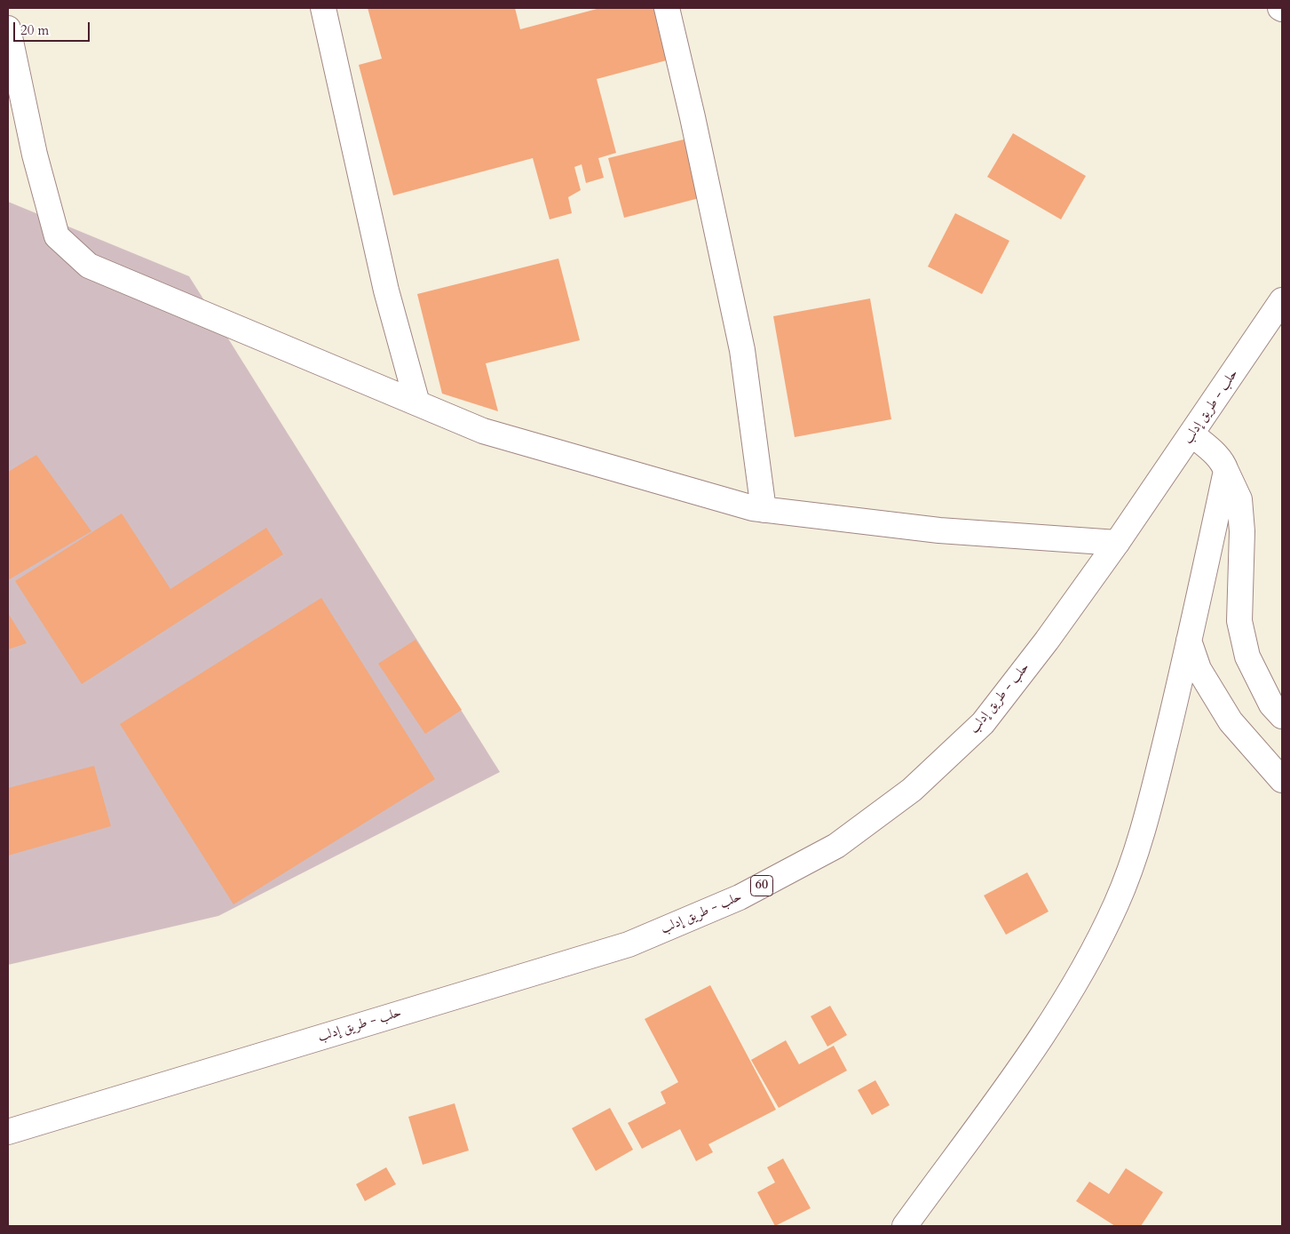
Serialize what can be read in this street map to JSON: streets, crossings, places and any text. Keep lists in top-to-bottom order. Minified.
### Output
{"streets":{"main road":["حلب - طريق إدلب","60"]},"scale_bar":"20 m"}
